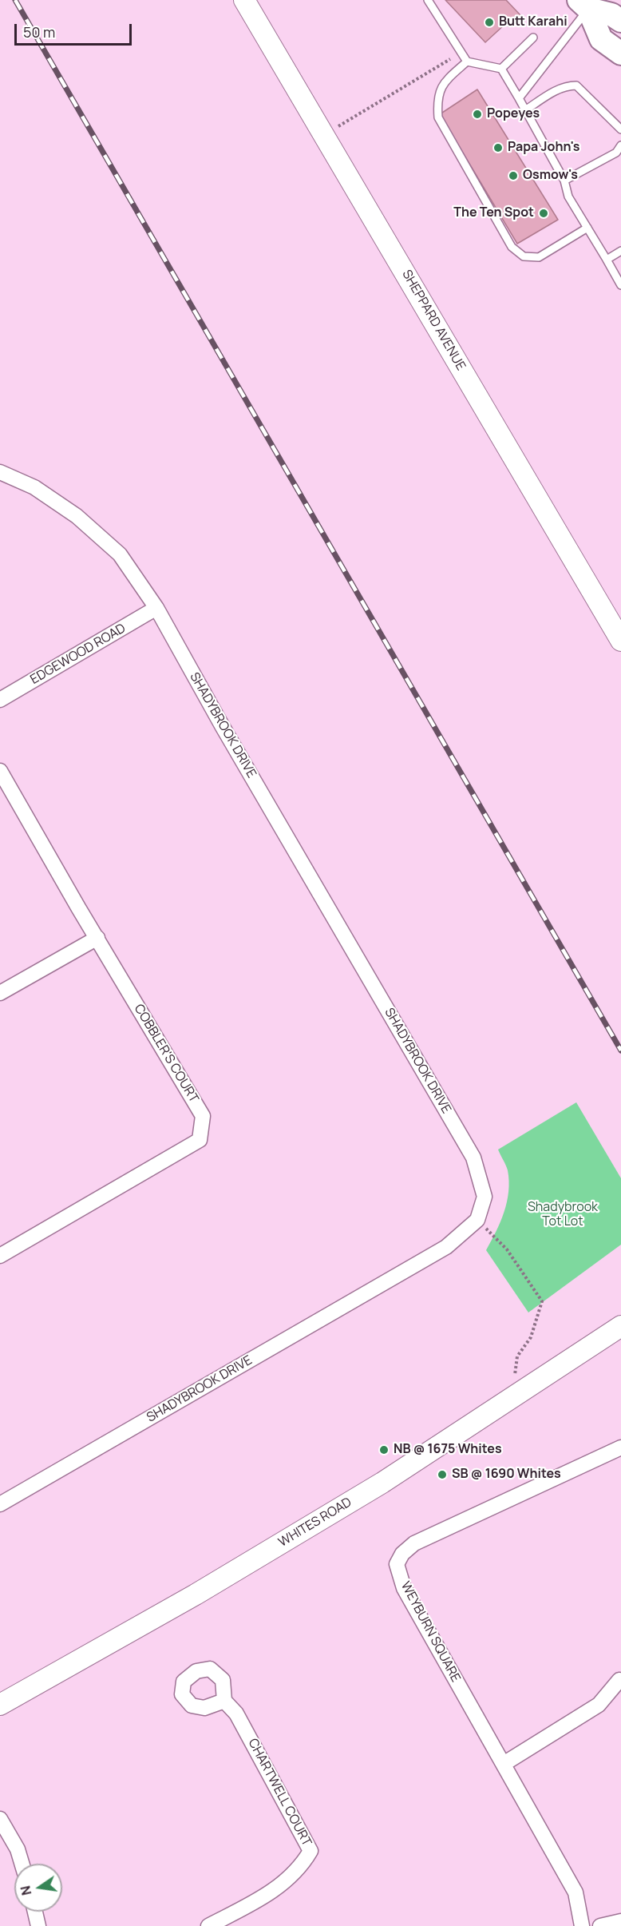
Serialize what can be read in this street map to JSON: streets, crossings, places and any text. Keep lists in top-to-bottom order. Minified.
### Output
{"streets":{"street":["SHEPPARD AVENUE","EDGEWOOD ROAD","SHADYBROOK DRIVE","COBBLER'S COURT","WHITES ROAD","WEYBURN SQUARE","CHARTWELL COURT"]},"crossings":[["EDGEWOOD ROAD","SHADYBROOK DRIVE"]],"parks":["Shadybrook Tot Lot"],"places":["Butt Karahi","Popeyes","Papa John's","Osmow's","The Ten Spot","NB @ 1675 Whites","SB @ 1690 Whites"],"scale_bar":"50 m","north":"left"}
